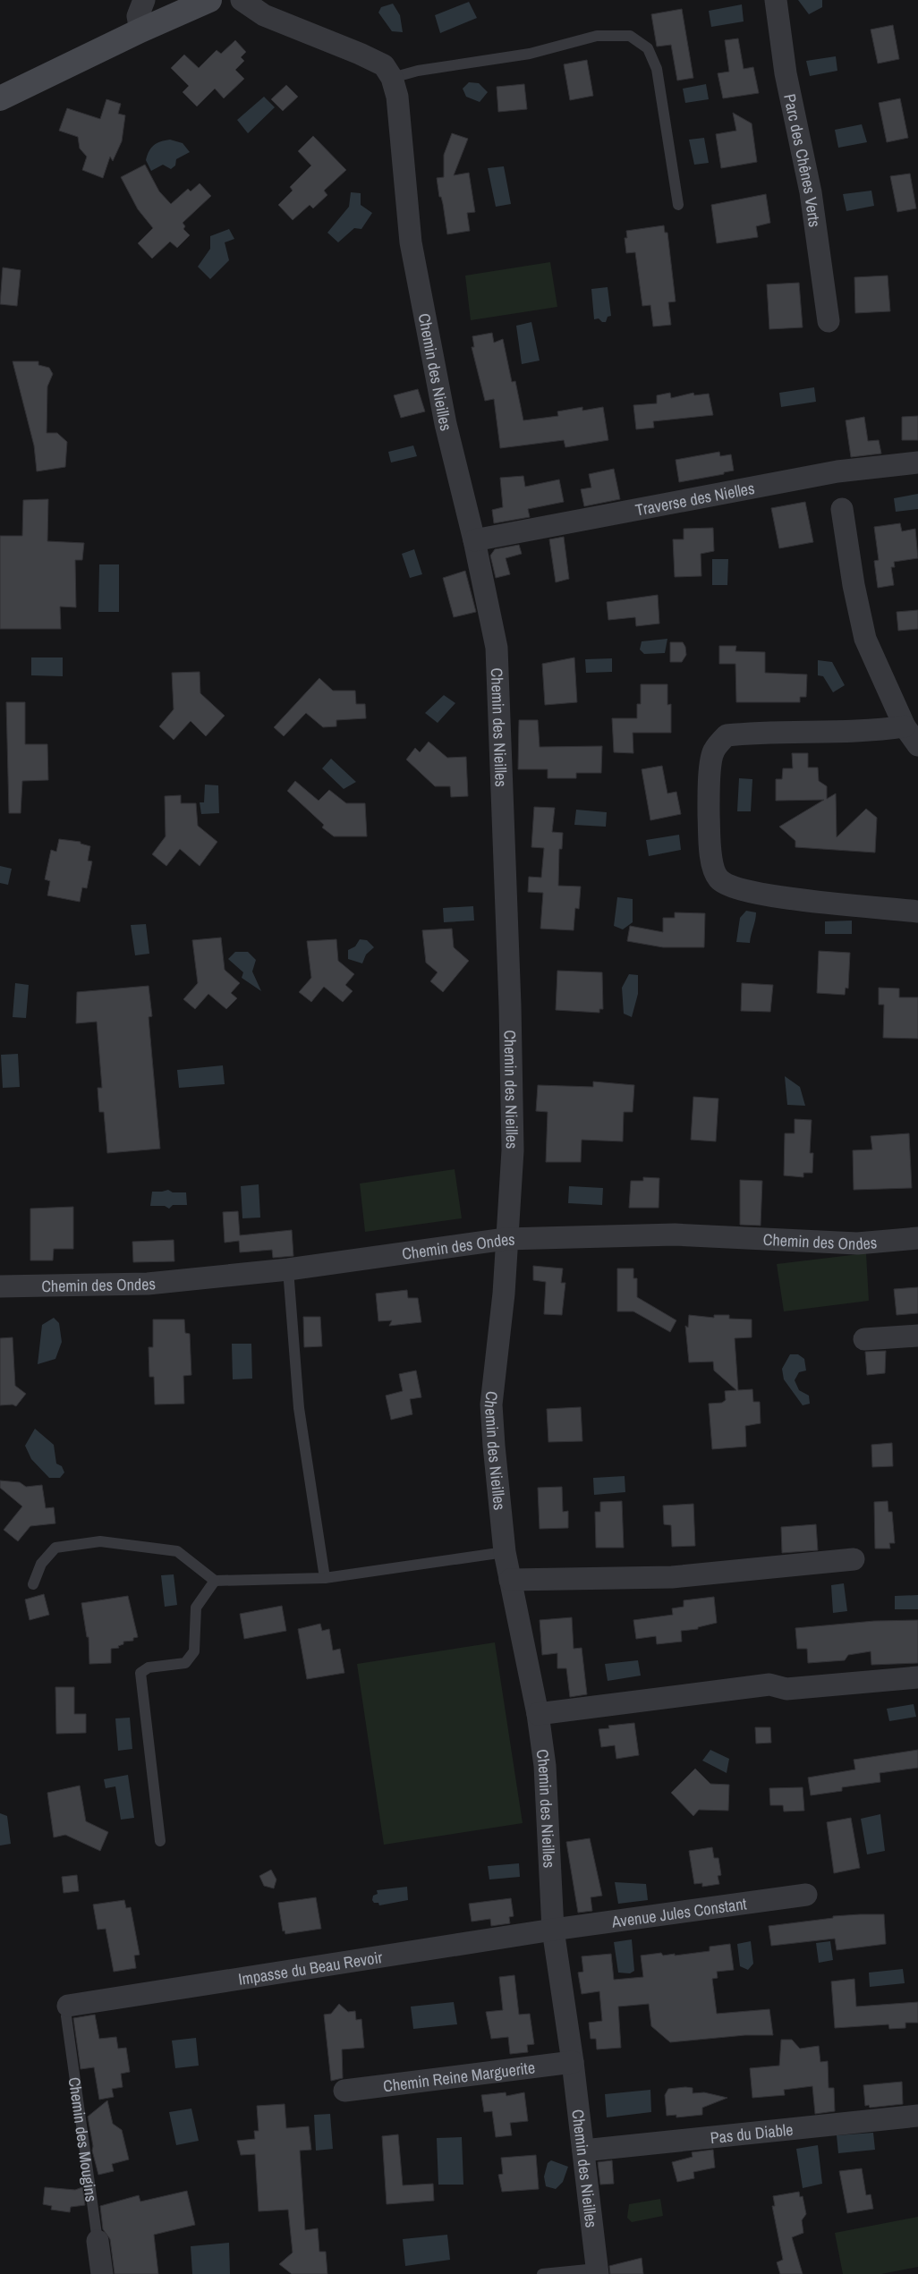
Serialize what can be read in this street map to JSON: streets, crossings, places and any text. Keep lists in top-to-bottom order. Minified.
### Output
{"streets":{"street":["Parc des Chênes Verts","Chemin des Nieilles","Traverse des Nielles","Chemin des Ondes","Avenue Jules Constant","Impasse du Beau Revoir","Chemin Reine Marguerite","Pas du Diable","Chemin des Mougins"]},"crossings":[["Chemin des Nieilles","Traverse des Nielles"],["Chemin des Nieilles","Chemin des Ondes"],["Chemin des Nieilles","Avenue Jules Constant"],["Chemin des Nieilles","Impasse du Beau Revoir"],["Chemin des Nieilles","Chemin Reine Marguerite"],["Chemin des Nieilles","Pas du Diable"],["Avenue Jules Constant","Impasse du Beau Revoir"],["Impasse du Beau Revoir","Chemin des Mougins"]]}
